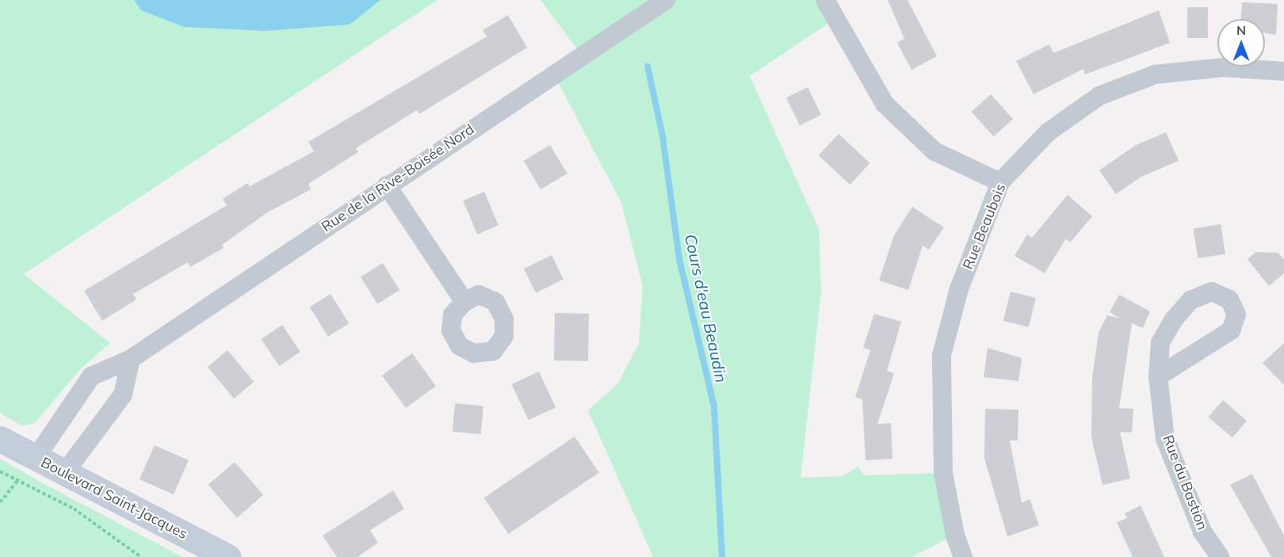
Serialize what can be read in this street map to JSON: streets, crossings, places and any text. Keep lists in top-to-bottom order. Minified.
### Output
{"streets":{"street":["Rue de la Rive-Boisée Nord","Rue Beaubois","Rue du Bastion","Boulevard Saint-Jacques"]},"crossings":[["Rue de la Rive-Boisée Nord","Boulevard Saint-Jacques"]],"water":["Cours d'eau Beaudin"],"north":"top"}
